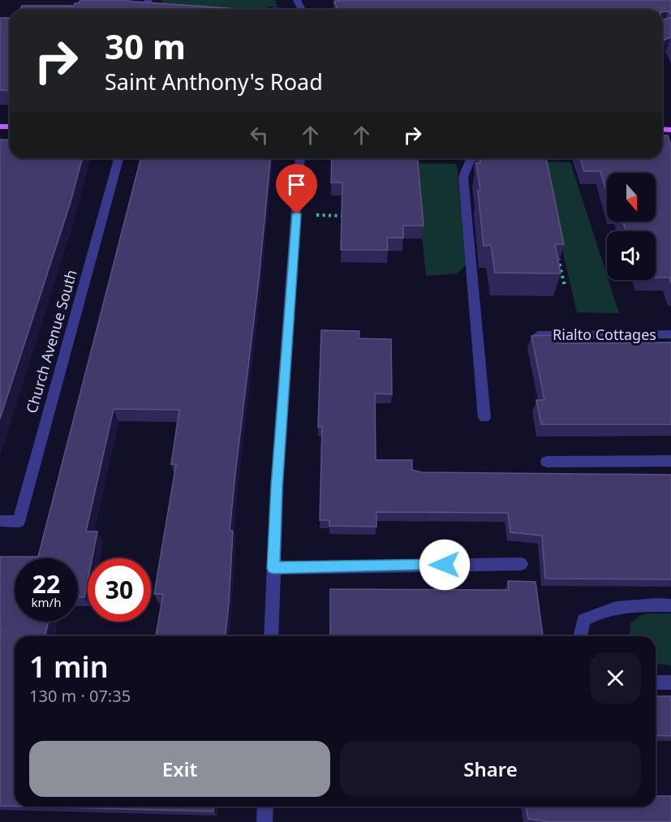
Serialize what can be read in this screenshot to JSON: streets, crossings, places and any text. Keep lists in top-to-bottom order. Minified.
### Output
{"streets":{"street":["Rialto Cottages","Church Avenue South"]},"north":"bottom","page":{"turn":["30 m","Saint Anthony's Road"],"speed":"22 km/h","limit":"30","heading":["1 min","130 m · 07:35"],"buttons":["Exit","Share"]}}
